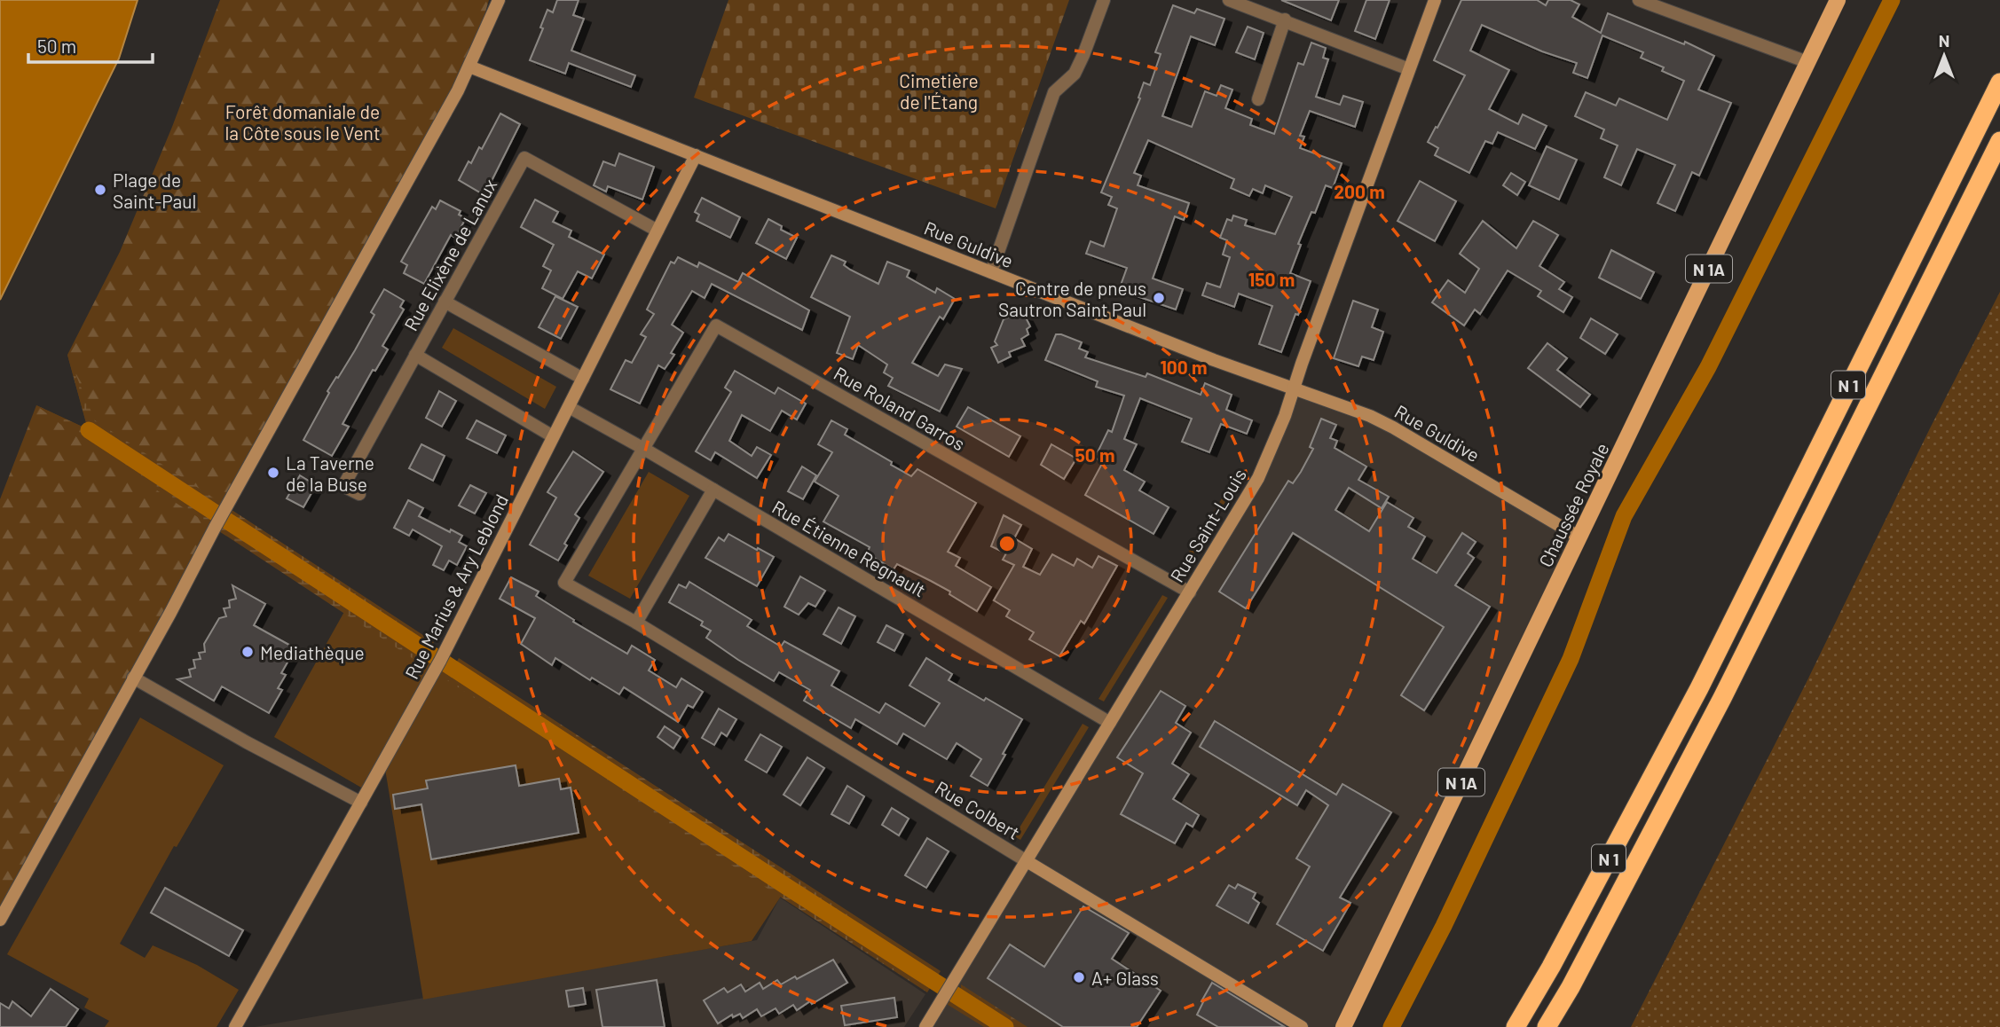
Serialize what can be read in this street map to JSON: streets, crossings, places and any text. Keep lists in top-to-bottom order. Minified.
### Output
{"streets":{"highway":["N 1"],"main road":["N 1A","Chaussée Royale"],"street":["Rue Guldive","Rue Elixène de Lanux","Rue Roland Garros","Rue Saint-Louis","Rue Étienne Regnault","Rue Marius & Ary Leblond","Rue Colbert"]},"crossings":[["Rue Guldive","Chaussée Royale"],["Rue Guldive","Rue Saint-Louis"],["Rue Guldive","Rue Marius & Ary Leblond"],["Rue Elixène de Lanux","Rue Marius & Ary Leblond"],["Rue Roland Garros","Rue Saint-Louis"],["Rue Roland Garros","Rue Étienne Regnault"],["Rue Roland Garros","Rue Colbert"],["Rue Saint-Louis","Rue Étienne Regnault"],["Rue Saint-Louis","Rue Colbert"],["Rue Étienne Regnault","Rue Marius & Ary Leblond"],["Rue Étienne Regnault","Rue Colbert"]],"parks":["Cimetière de l'Étang","Forêt domaniale de la Côte sous le Vent"],"places":["Plage de Saint-Paul","Centre de pneus Sautron Saint Paul","La Taverne de la Buse","Mediathèque","A+ Glass"],"scale_bar":"50 m","north":"top","rings":["200 m","150 m","100 m","50 m"]}
